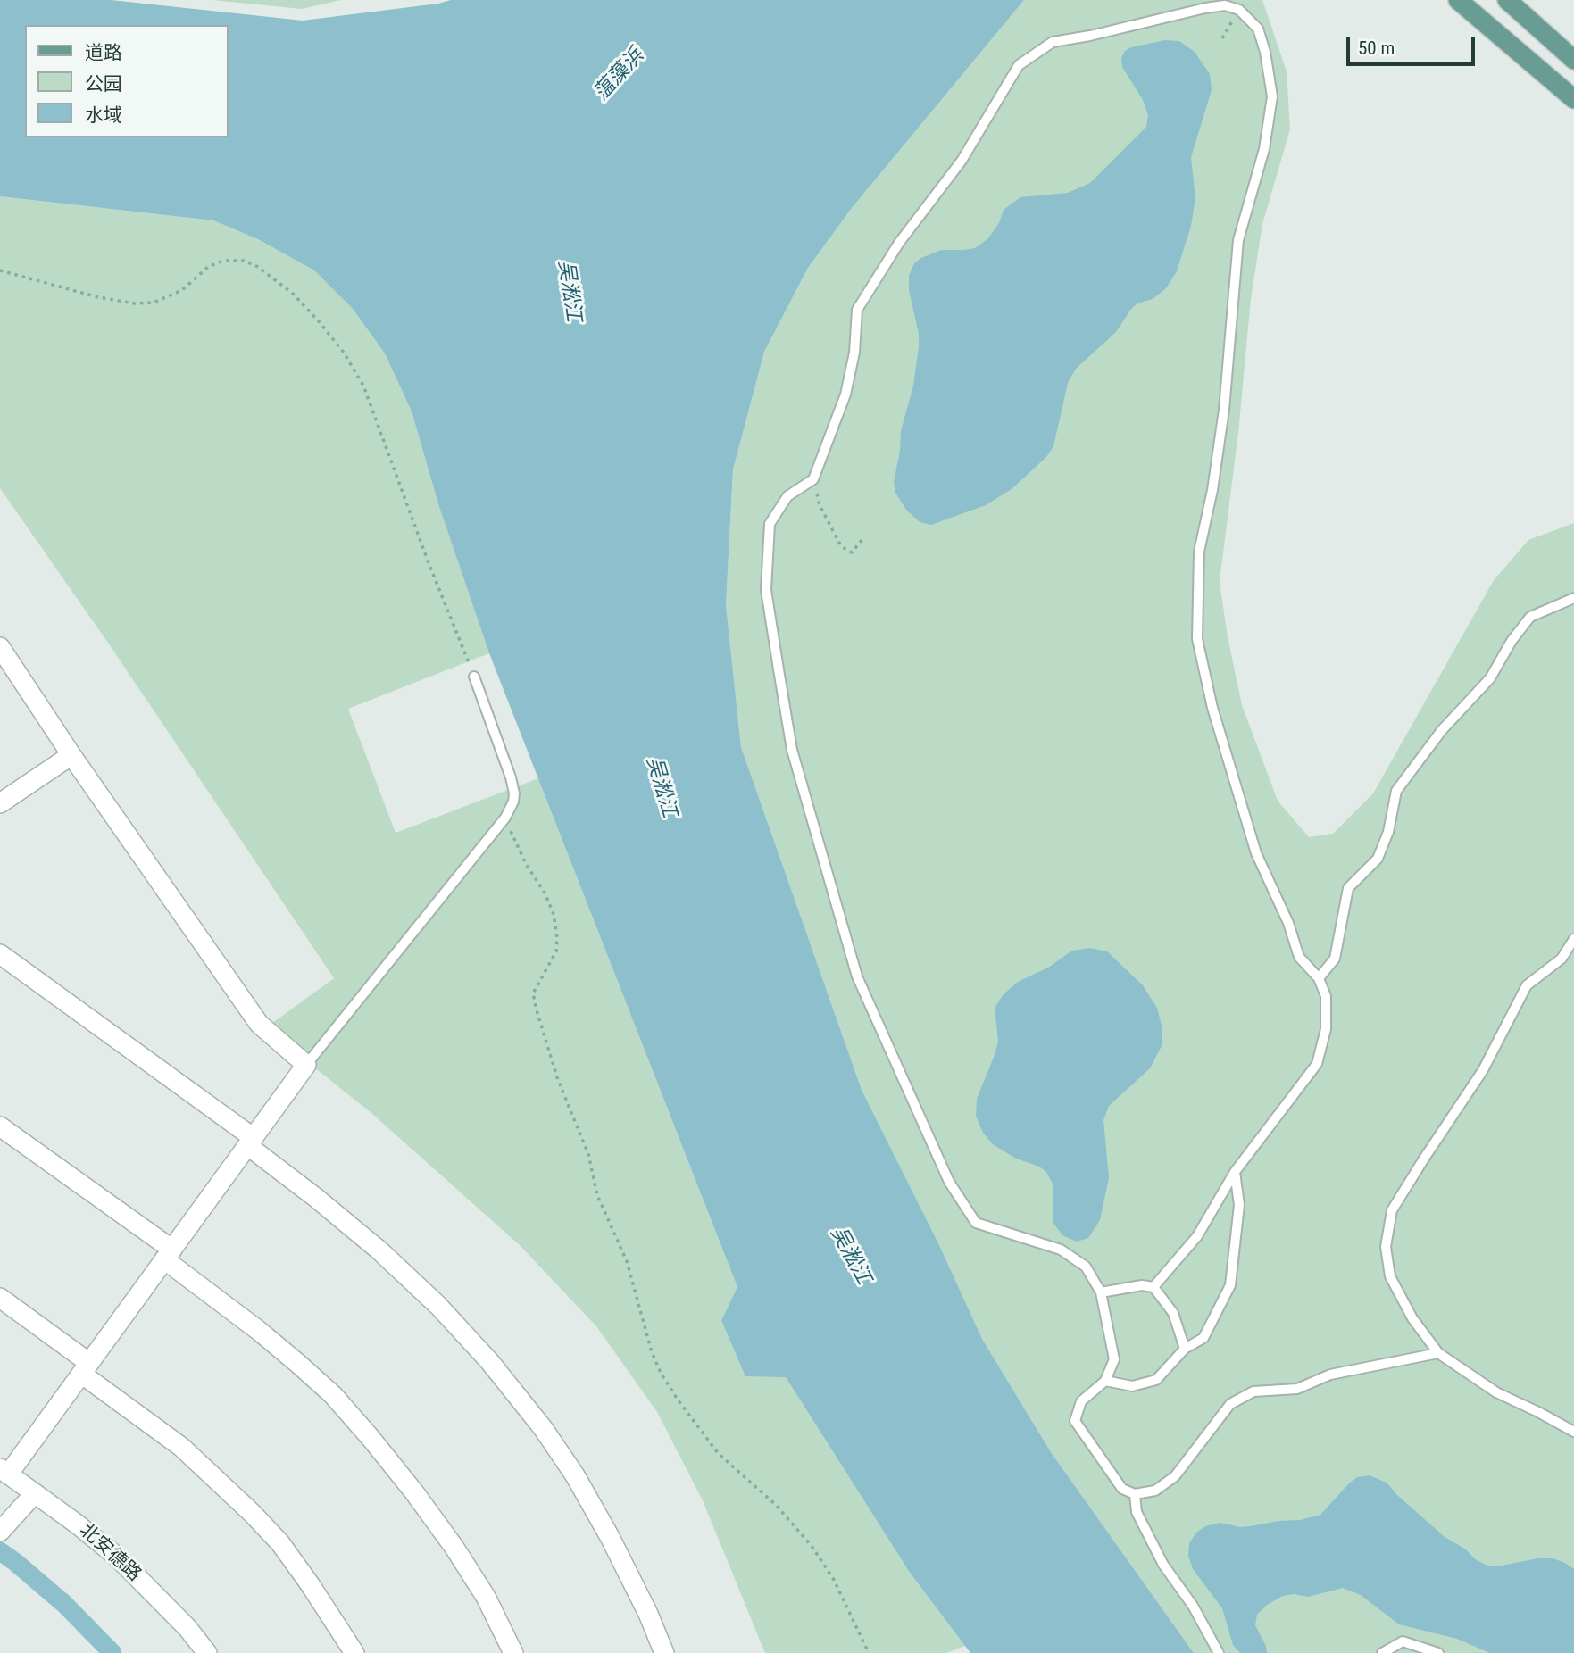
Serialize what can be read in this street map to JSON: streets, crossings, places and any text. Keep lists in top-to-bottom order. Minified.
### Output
{"streets":{"street":["北安德路"]},"water":["蕰藻浜","吴淞江"],"legend":["道路","公园","水域"],"scale_bar":"50 m"}
